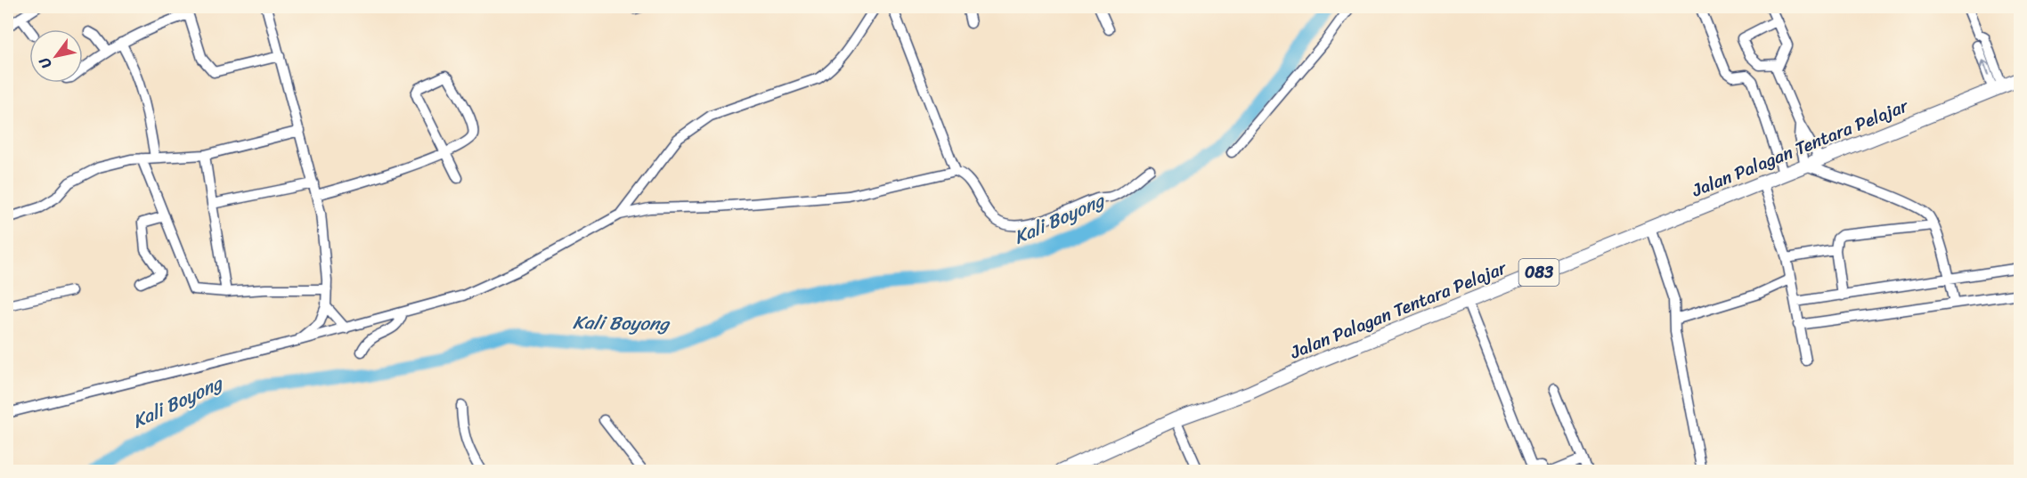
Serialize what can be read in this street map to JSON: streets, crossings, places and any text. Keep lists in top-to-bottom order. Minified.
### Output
{"streets":{"main road":["Jalan Palagan Tentara Pelajar","083"]},"water":["Kali Boyong"],"north":"bottom left"}
